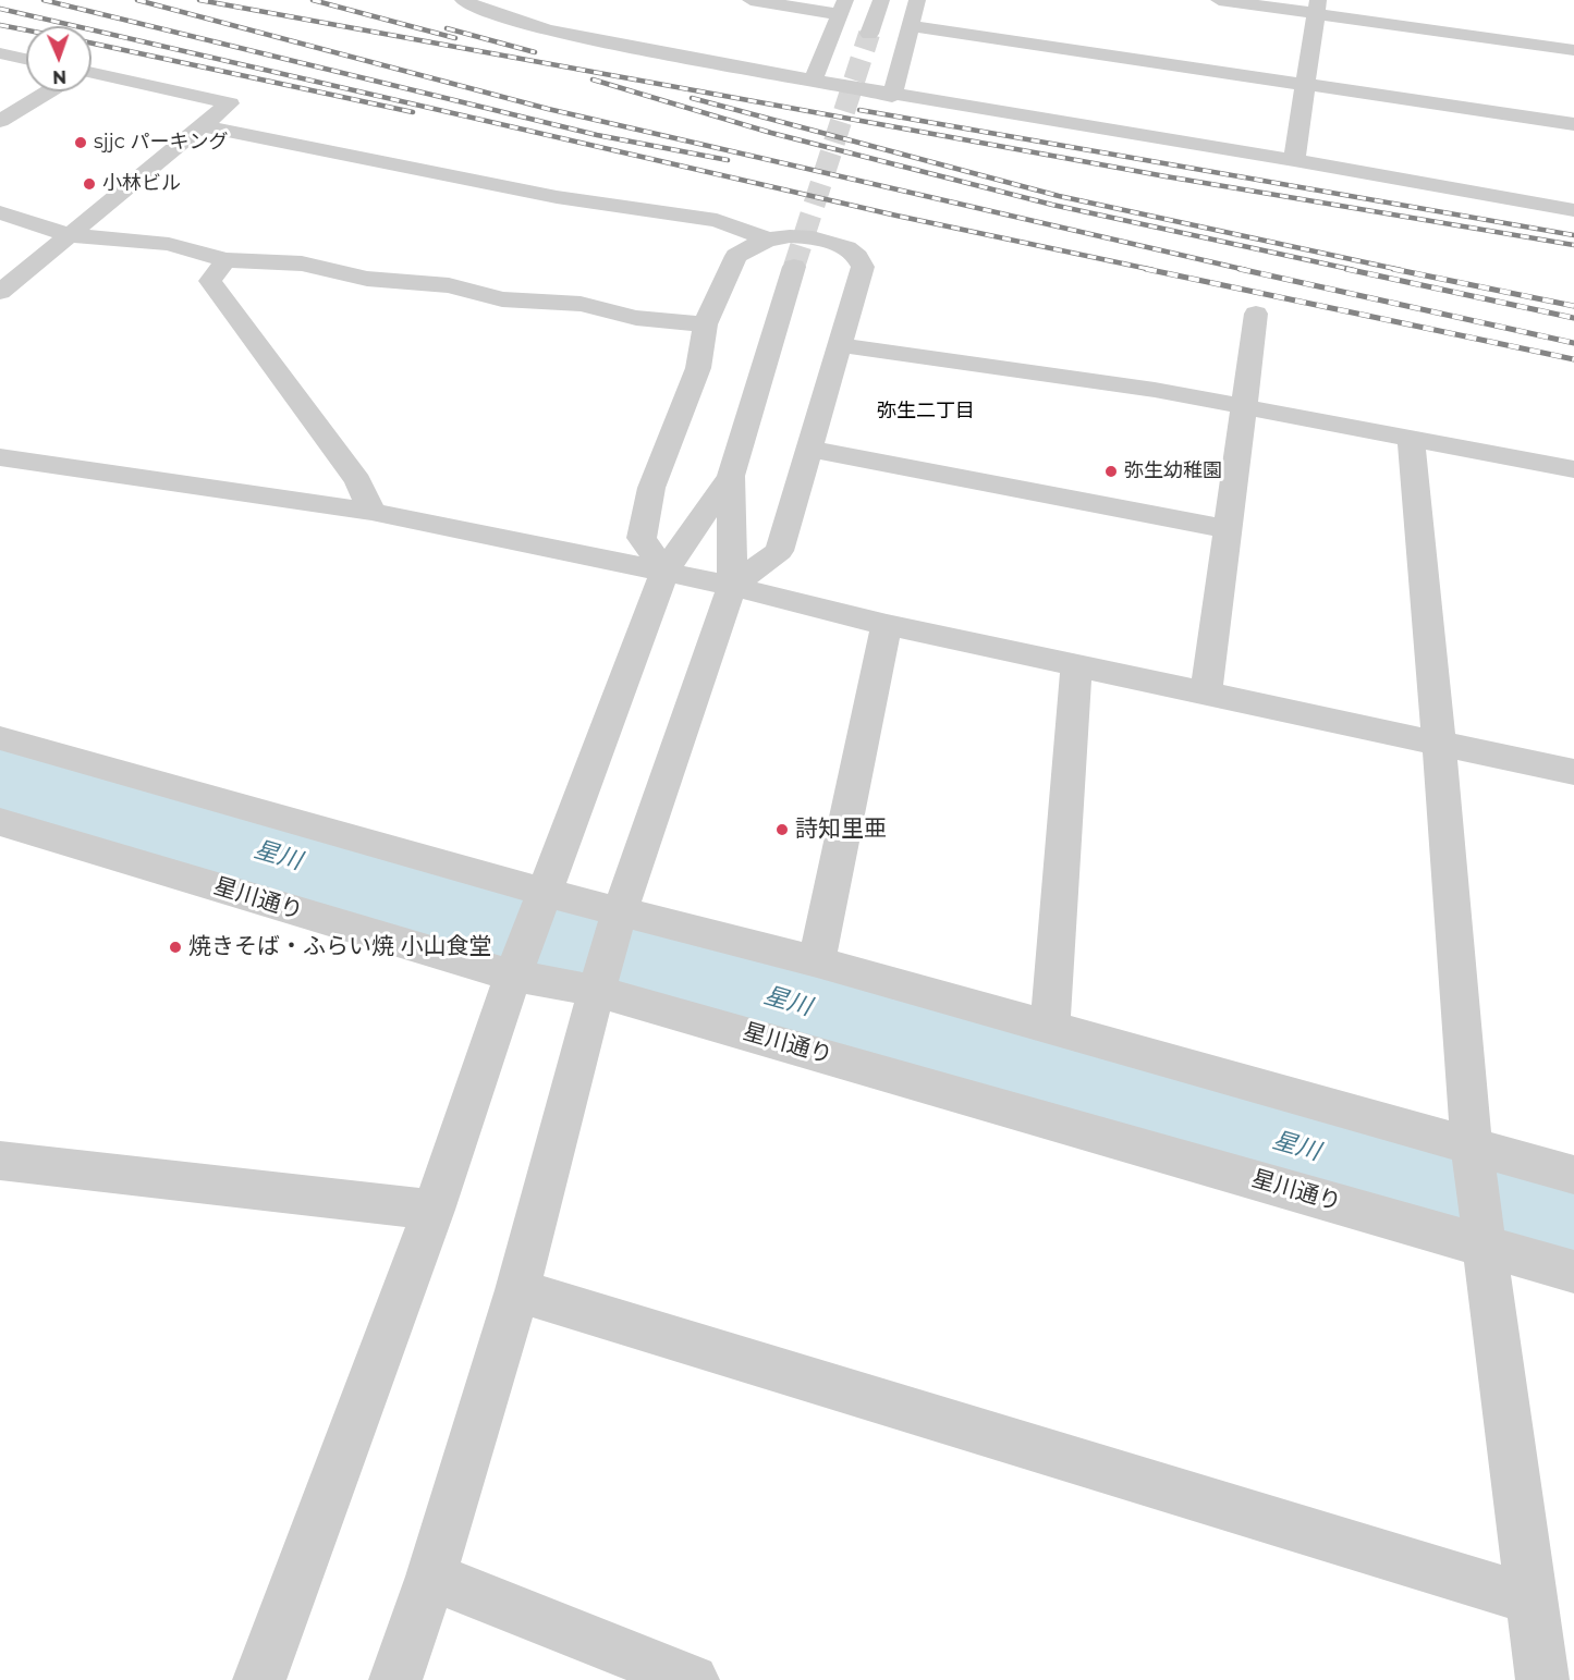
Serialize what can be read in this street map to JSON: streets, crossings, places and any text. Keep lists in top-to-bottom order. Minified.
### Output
{"streets":{"street":["星川通り"]},"districts":["弥生二丁目"],"water":["星川"],"places":["sjjc パーキング","小林ビル","弥生幼稚園","詩知里亜","焼きそば・ふらい焼 小山食堂"],"north":"bottom"}
